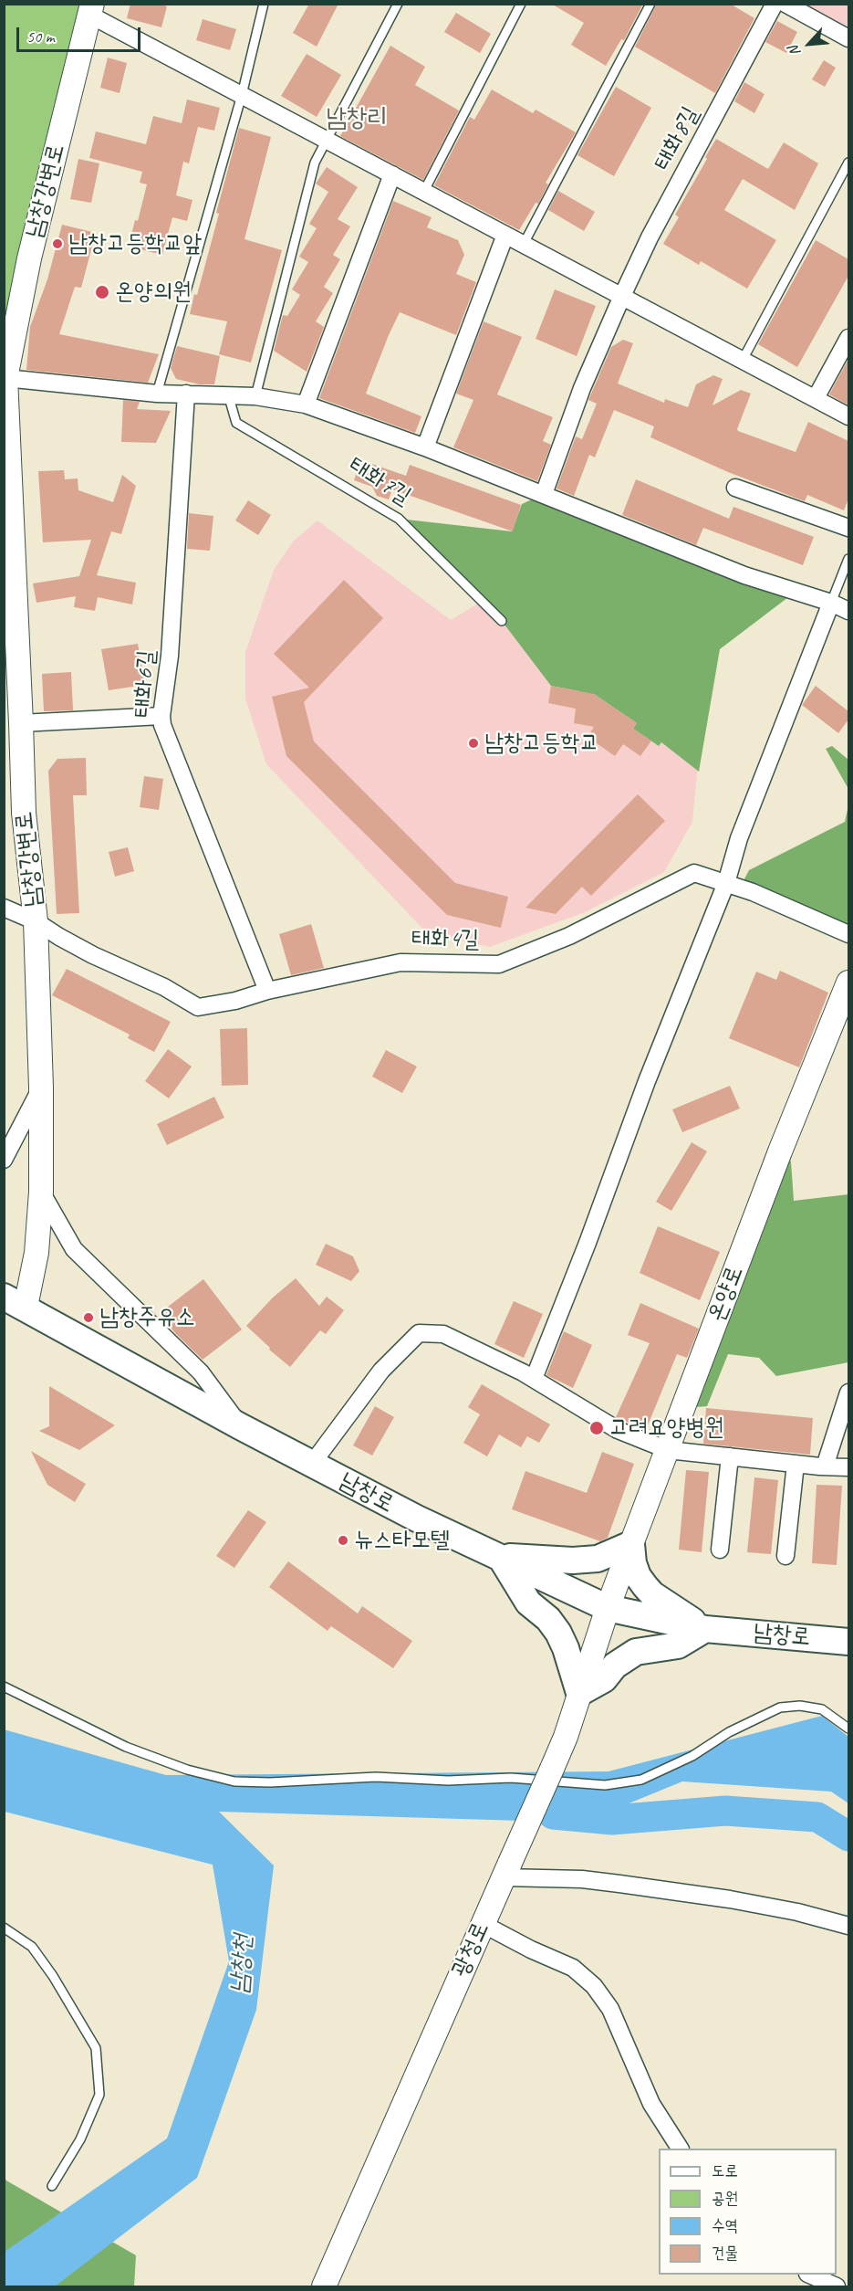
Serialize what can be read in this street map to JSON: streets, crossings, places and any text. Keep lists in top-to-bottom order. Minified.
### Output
{"streets":{"main road":["남창강변로","온양로","남창로","광청로"],"street":["태화8길","태화7길","태화6길","태화4길"]},"crossings":[["남창강변로","태화7길"],["남창강변로","태화4길"],["남창강변로","남창로"],["태화7길","태화6길"],["태화6길","태화4길"],["온양로","남창로"],["온양로","광청로"],["남창로","광청로"]],"districts":["남창리"],"water":["남창천"],"places":["남창고등학교앞","온양의원","남창고등학교","남창주유소","고려요양병원","뉴스타모텔"],"legend":["도로","공원","수역","건물"],"scale_bar":"50 m","north":"bottom left"}
